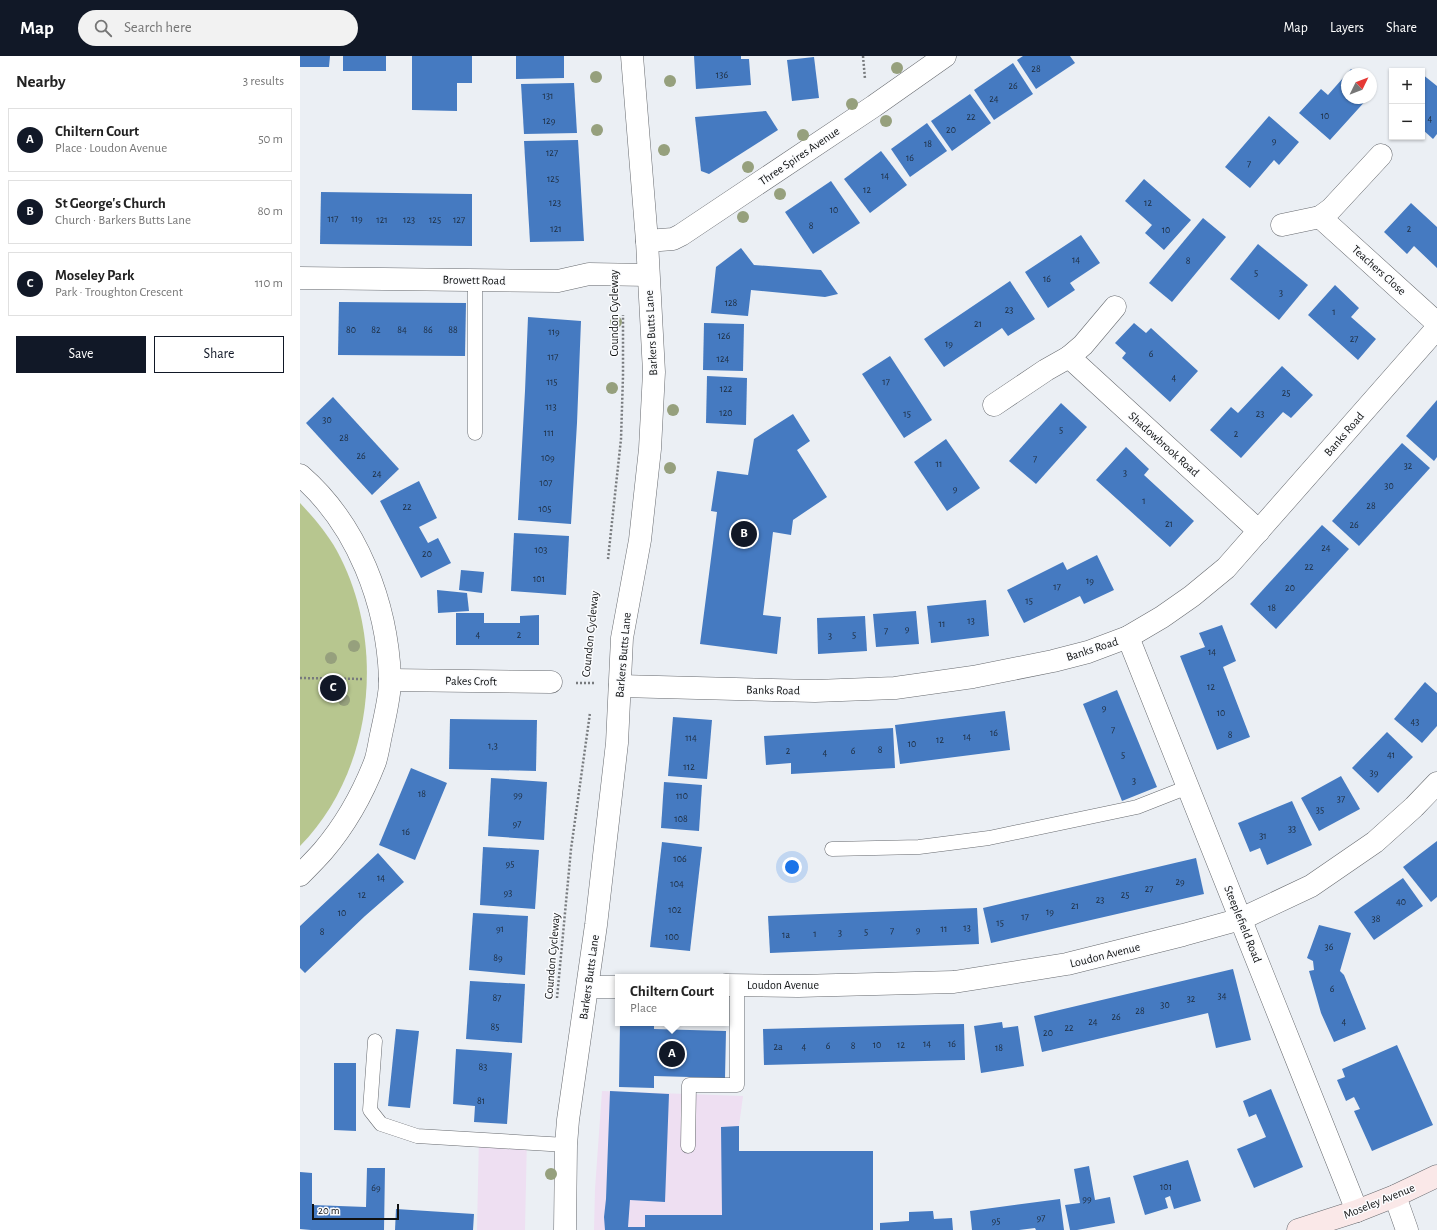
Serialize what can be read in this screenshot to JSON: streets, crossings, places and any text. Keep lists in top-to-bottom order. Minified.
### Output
{"streets":{"main road":["Moseley Avenue"],"street":["Three Spires Avenue","Teachers Close","Browett Road","Barkers Butts Lane","Banks Road","Shadowbrook Road","Pakes Croft","Steeplefield Road","Loudon Avenue"],"path":["Coundon Cycleway"]},"crossings":[["Three Spires Avenue","Barkers Butts Lane"],["Browett Road","Coundon Cycleway"],["Browett Road","Barkers Butts Lane"],["Barkers Butts Lane","Banks Road"],["Banks Road","Shadowbrook Road"],["Banks Road","Steeplefield Road"],["Steeplefield Road","Loudon Avenue"],["Steeplefield Road","Moseley Avenue"]],"house_numbers":["28","136","26","131","24","10","22","4","129","20","9","18","127","16","7","14","125","12","123","12","10","117","119","121","123","125","127","8","121","2","10","14","8","5","16","3","128","23","1","21","80","82","84","86","88","119","126","27","19","6","117","124","4","115","17","122","25","113","120","15","23","30","5","111","2","28","26","109","7","11","32","3","24","107","30","9","1","28","22","105","21","26","24","103","20","22","101","19","17","20","15","18","13","11","9","7","4","2","5","3","14","12","9","10","43","7","16","8","14","114","12","10","1,3","8","2","6","4","5","41","112","39","3","18","99","110","37","35","108","97","33","16","31","106","95","14","29","104","27","93","12","25","23","40","21","102","19","10","17","38","15","13","91","11","9","7","8","5","3","1","1a","100","36","89","6","34","87","32","30","28","26","24","4","85","22","20","14","16","10","12","6","8","2a","4","18","83","81","101","69","99","97","95"],"scale_bar":"20 m","north":"top right","page":{"header":"Map","search":"Search here","nav":["Map","Layers","Share"],"heading":["Nearby","3 results"],"map_buttons":["+","−"],"list":[{"mark":"A","name":"Chiltern Court","note":"Place · Loudon Avenue","value":"50 m"},{"mark":"B","name":"St George's Church","note":"Church · Barkers Butts Lane","value":"80 m"},{"mark":"C","name":"Moseley Park","note":"Park · Troughton Crescent","value":"110 m"}],"buttons":["Save","Share"],"pins":["B","C","A"],"popup":["Chiltern Court","Place"],"scale":"20 m"}}
